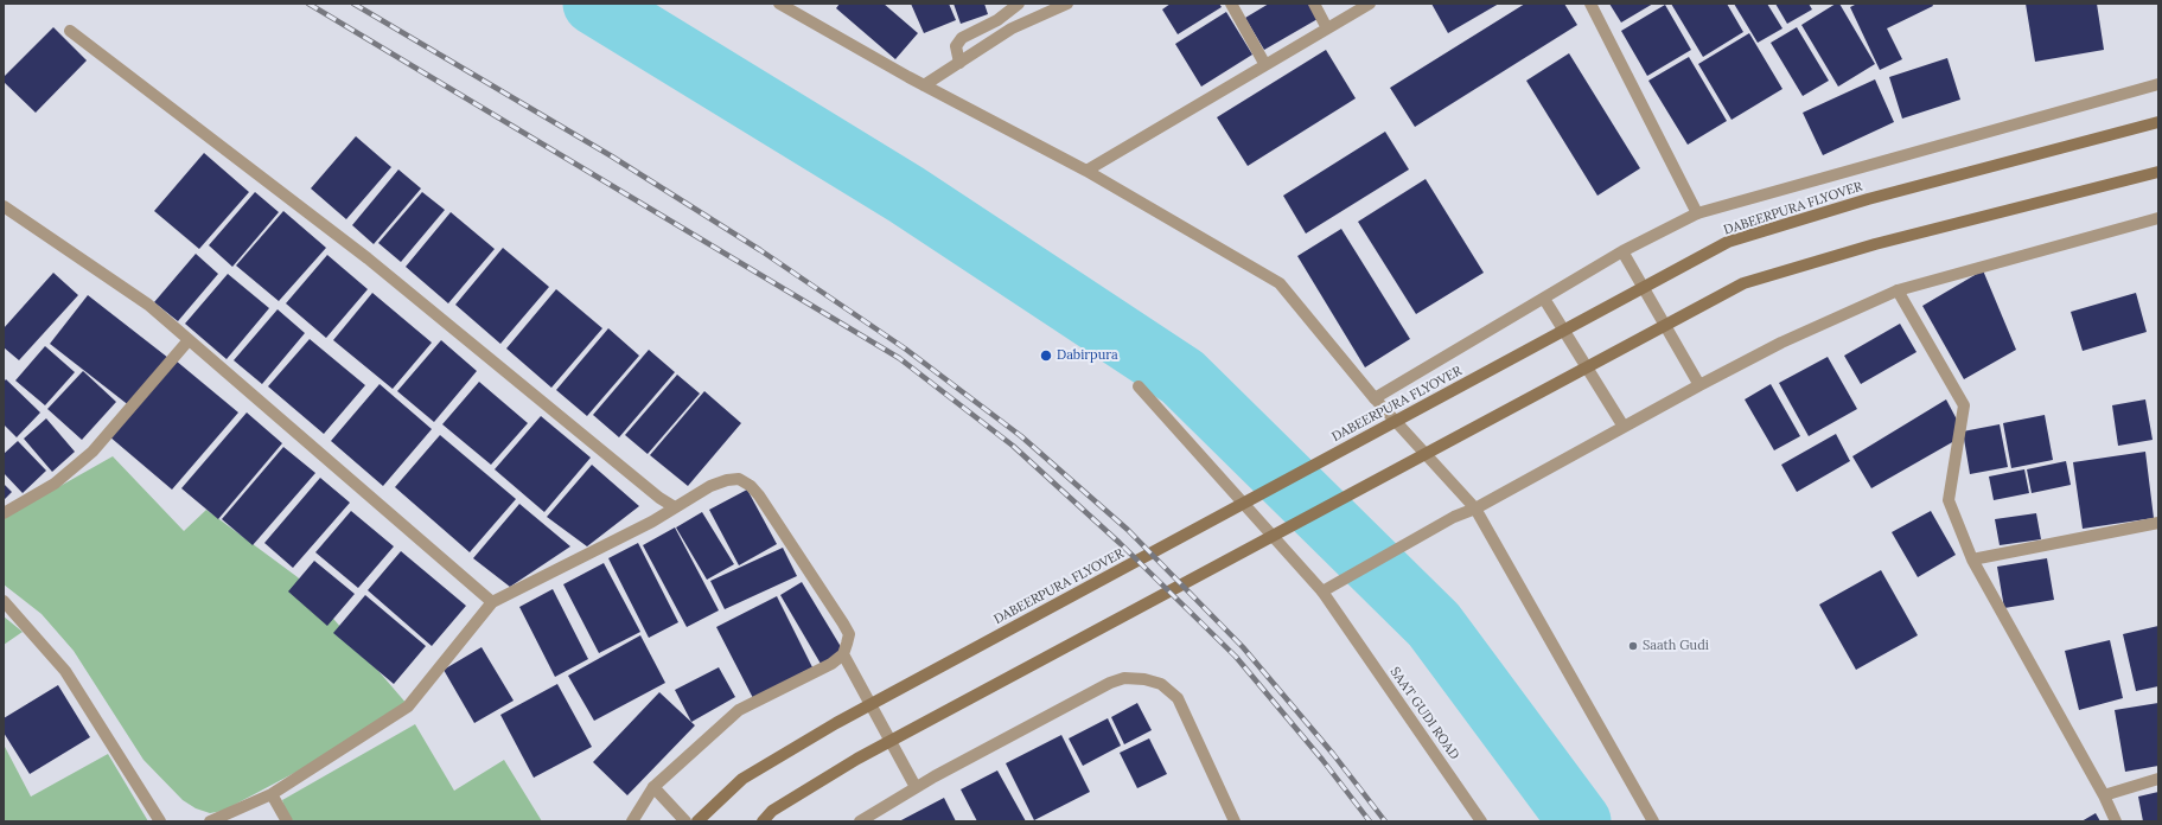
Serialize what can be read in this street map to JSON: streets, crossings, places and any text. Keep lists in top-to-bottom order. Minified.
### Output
{"streets":{"main road":["DABEERPURA FLYOVER"],"street":["SAAT GUDI ROAD"]},"places":["Dabirpura","Saath Gudi"]}
